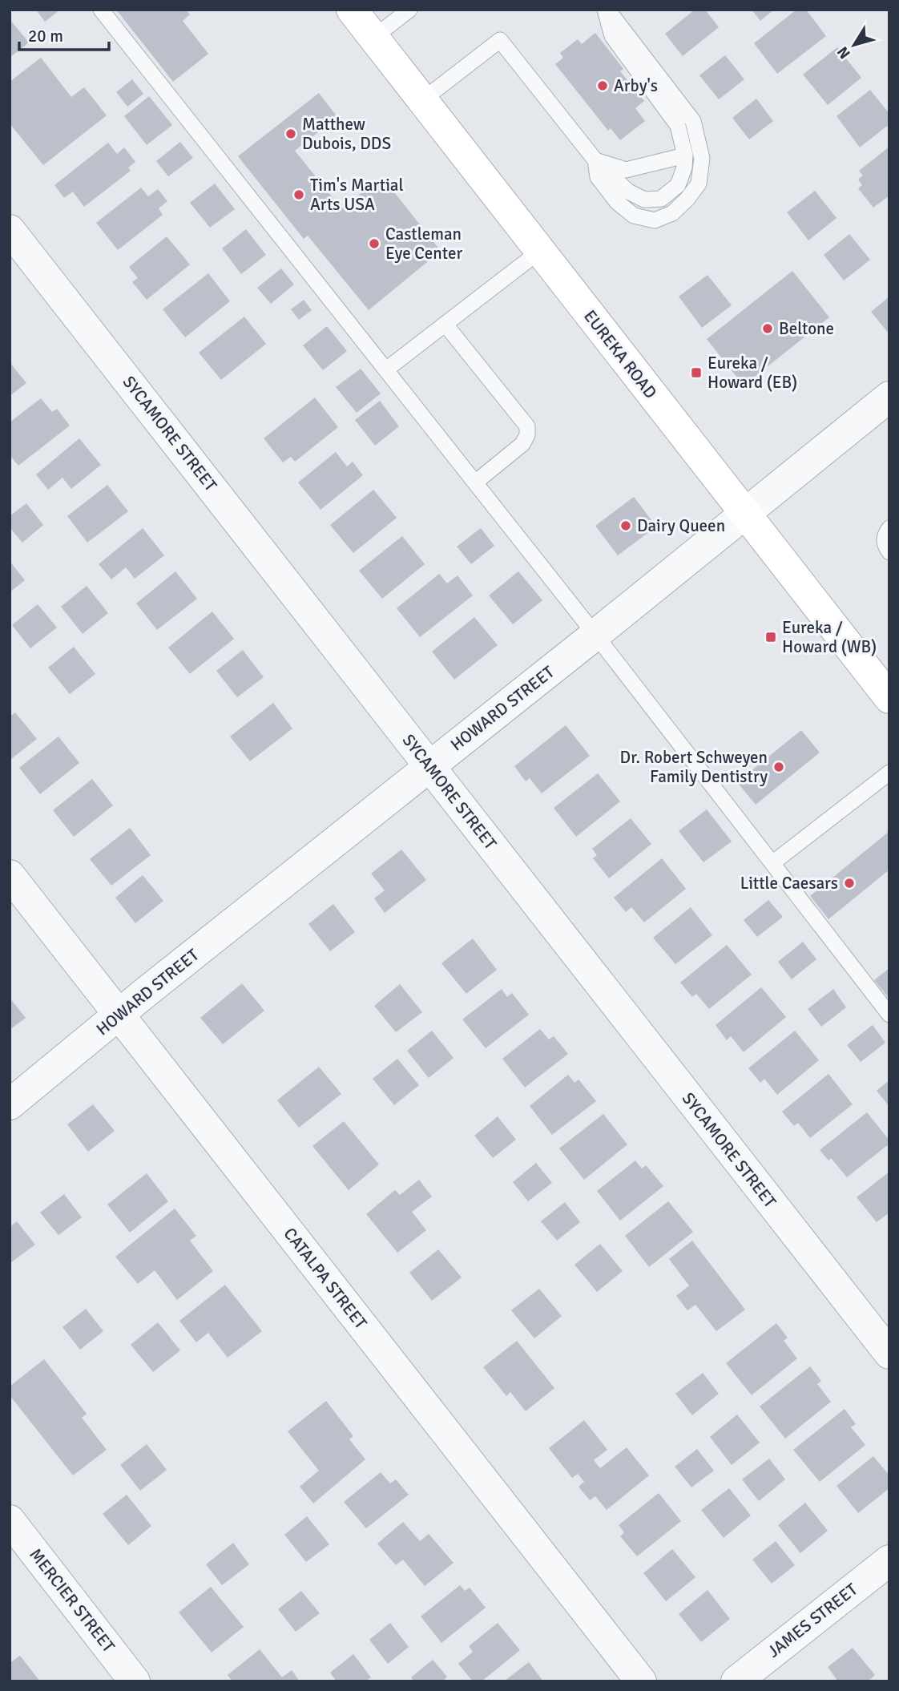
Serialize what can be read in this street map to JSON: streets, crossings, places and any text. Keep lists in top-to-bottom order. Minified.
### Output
{"streets":{"main road":["EUREKA ROAD"],"street":["SYCAMORE STREET","HOWARD STREET","CATALPA STREET","MERCIER STREET","JAMES STREET"]},"crossings":[["EUREKA ROAD","HOWARD STREET"],["SYCAMORE STREET","HOWARD STREET"],["HOWARD STREET","CATALPA STREET"]],"places":{"other":["Arby's","Matthew Dubois, DDS","Tim's Martial Arts USA","Castleman Eye Center","Beltone","Dairy Queen","Dr. Robert Schweyen Family Dentistry","Little Caesars"],"transit":["Eureka / Howard (EB)","Eureka / Howard (WB)"]},"scale_bar":"20 m","north":"bottom left"}
